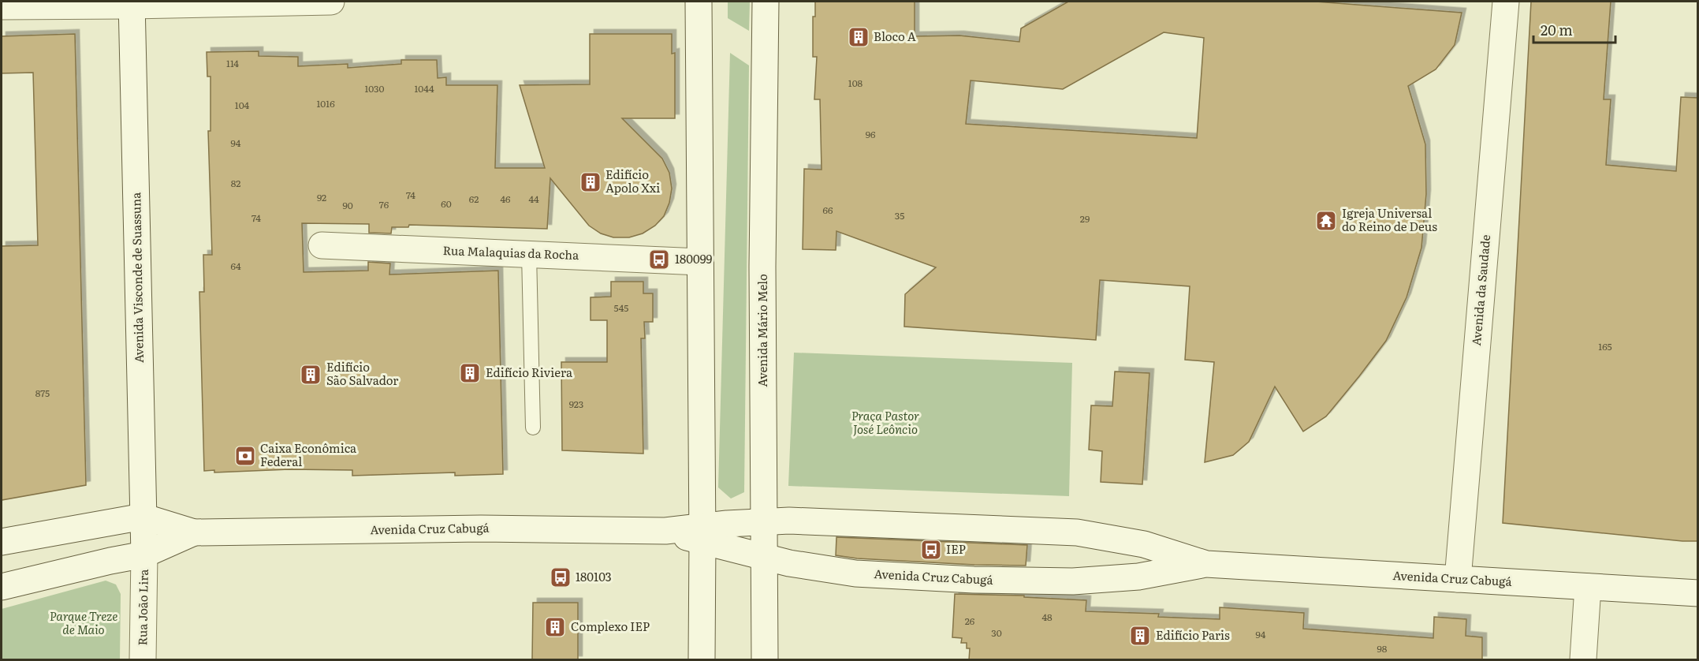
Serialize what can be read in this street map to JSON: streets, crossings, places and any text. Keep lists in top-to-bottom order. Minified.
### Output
{"streets":{"main road":["Rua Malaquias da Rocha","Avenida Visconde de Suassuna","Avenida da Saudade","Avenida Mário Melo","Avenida Cruz Cabugá","Rua João Lira"]},"crossings":[["Avenida Visconde de Suassuna","Avenida Cruz Cabugá"],["Avenida Visconde de Suassuna","Rua João Lira"],["Avenida da Saudade","Avenida Cruz Cabugá"],["Avenida Mário Melo","Avenida Cruz Cabugá"],["Avenida Cruz Cabugá","Rua João Lira"]],"parks":["Praça Pastor José Leôncio","Parque Treze de Maio"],"places":{"building":["Bloco A","Edifício Apolo Xxi","Edifício Riviera","Edifício São Salvador","Complexo IEP","Edifício Paris"],"temple":["Igreja Universal do Reino de Deus"],"bus stop":["180099","IEP","180103"],"bank":["Caixa Econômica Federal"]},"house_numbers":["114","108","1030","1044","1016","104","96","94","82","74","92","62","46","44","60","76","90","66","35","74","29","64","545","165","875","923","48","26","30","94","98"],"scale_bar":"20 m"}
